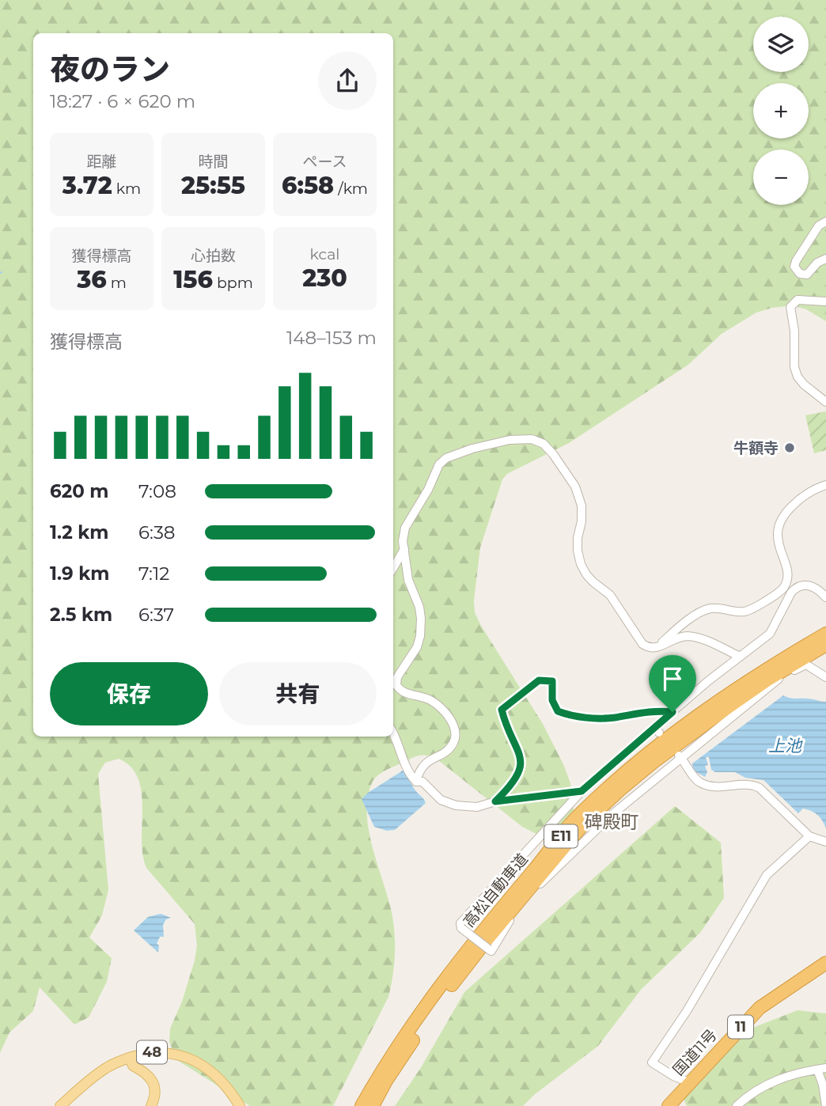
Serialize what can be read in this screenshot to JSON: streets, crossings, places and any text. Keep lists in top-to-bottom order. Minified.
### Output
{"streets":{"highway":["E11","高松自動車道","11","国道11号"],"main road":["48"]},"districts":["碑殿町"],"water":["上池"],"places":["牛額寺"],"page":{"map_buttons":["+","−"],"heading":["夜のラン","18:27 · 6 × 620 m"],"stats":[["距離","3.72 km"],["時間","25:55"],["ペース","6:58 /km"],["獲得標高","36 m"],["心拍数","156 bpm"],["kcal","230"]],"chart":["獲得標高","148–153 m"],"list":[{"name":"620 m","note":"7:08"},{"name":"1.2 km","note":"6:38"},{"name":"1.9 km","note":"7:12"},{"name":"2.5 km","note":"6:37"}],"buttons":["保存","共有"]}}
